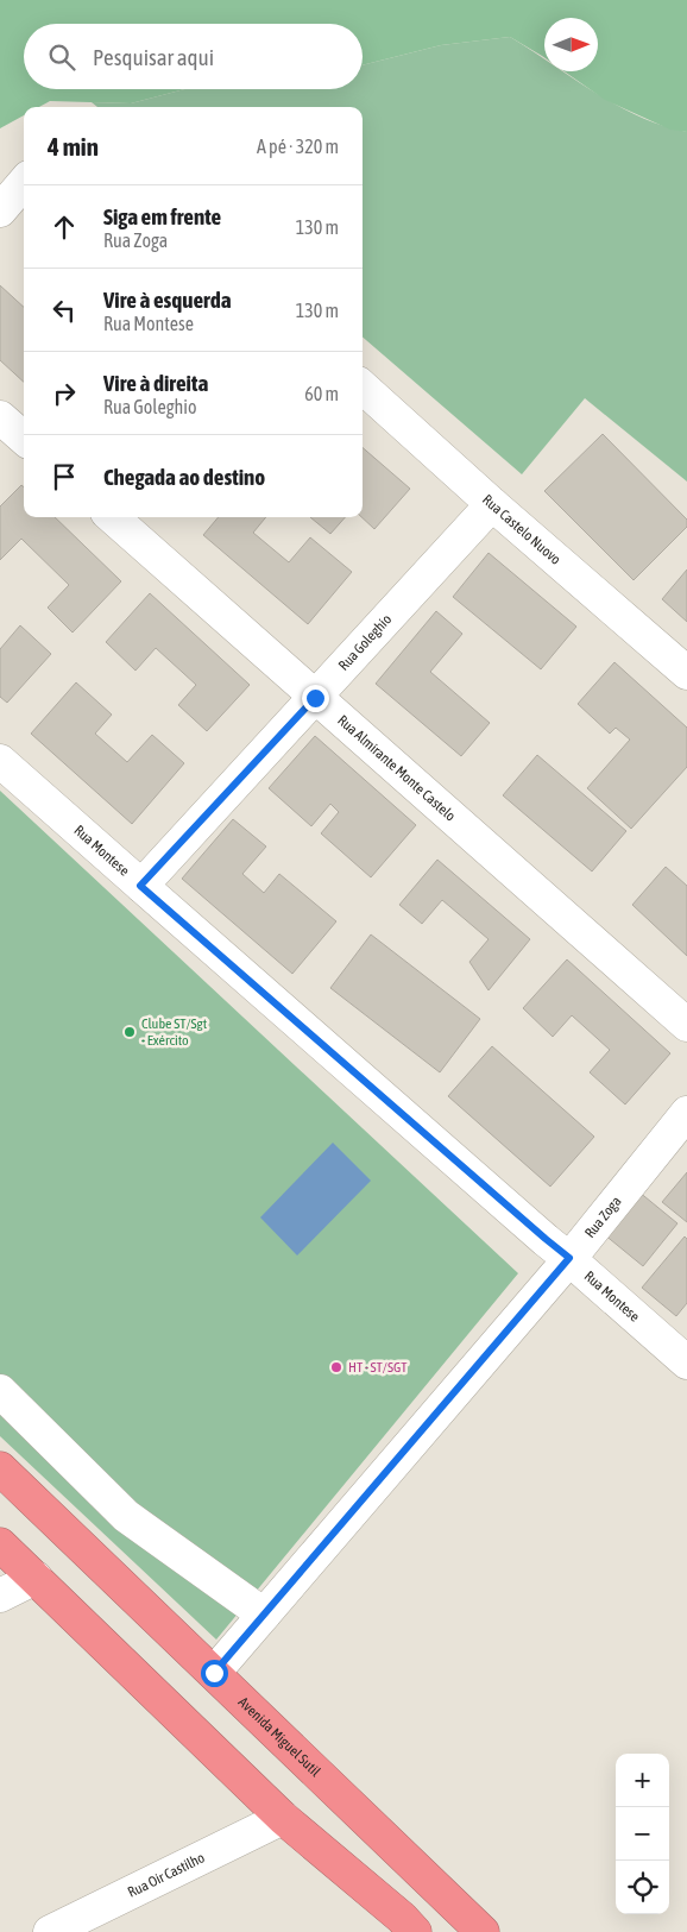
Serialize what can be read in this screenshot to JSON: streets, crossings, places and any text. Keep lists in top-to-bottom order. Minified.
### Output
{"streets":{"highway":["Avenida Miguel Sutil"],"street":["Rua Castelo Nuovo","Rua Goleghio","Rua Almirante Monte Castelo","Rua Montese","Rua Zoga","Rua Oir Castilho"]},"crossings":[["Rua Castelo Nuovo","Rua Goleghio"],["Rua Goleghio","Rua Almirante Monte Castelo"],["Rua Goleghio","Rua Montese"],["Rua Montese","Rua Zoga"],["Rua Zoga","Avenida Miguel Sutil"]],"places":["Clube ST/Sgt - Exército","HT - ST/SGT"],"north":"right","page":{"search":"Pesquisar aqui","heading":["4 min","A pé · 320 m"],"list":[["Siga em frente","Rua Zoga","130 m"],["Vire à esquerda","Rua Montese","130 m"],["Vire à direita","Rua Goleghio","60 m"],"Chegada ao destino"],"map_buttons":["+","−"]}}
